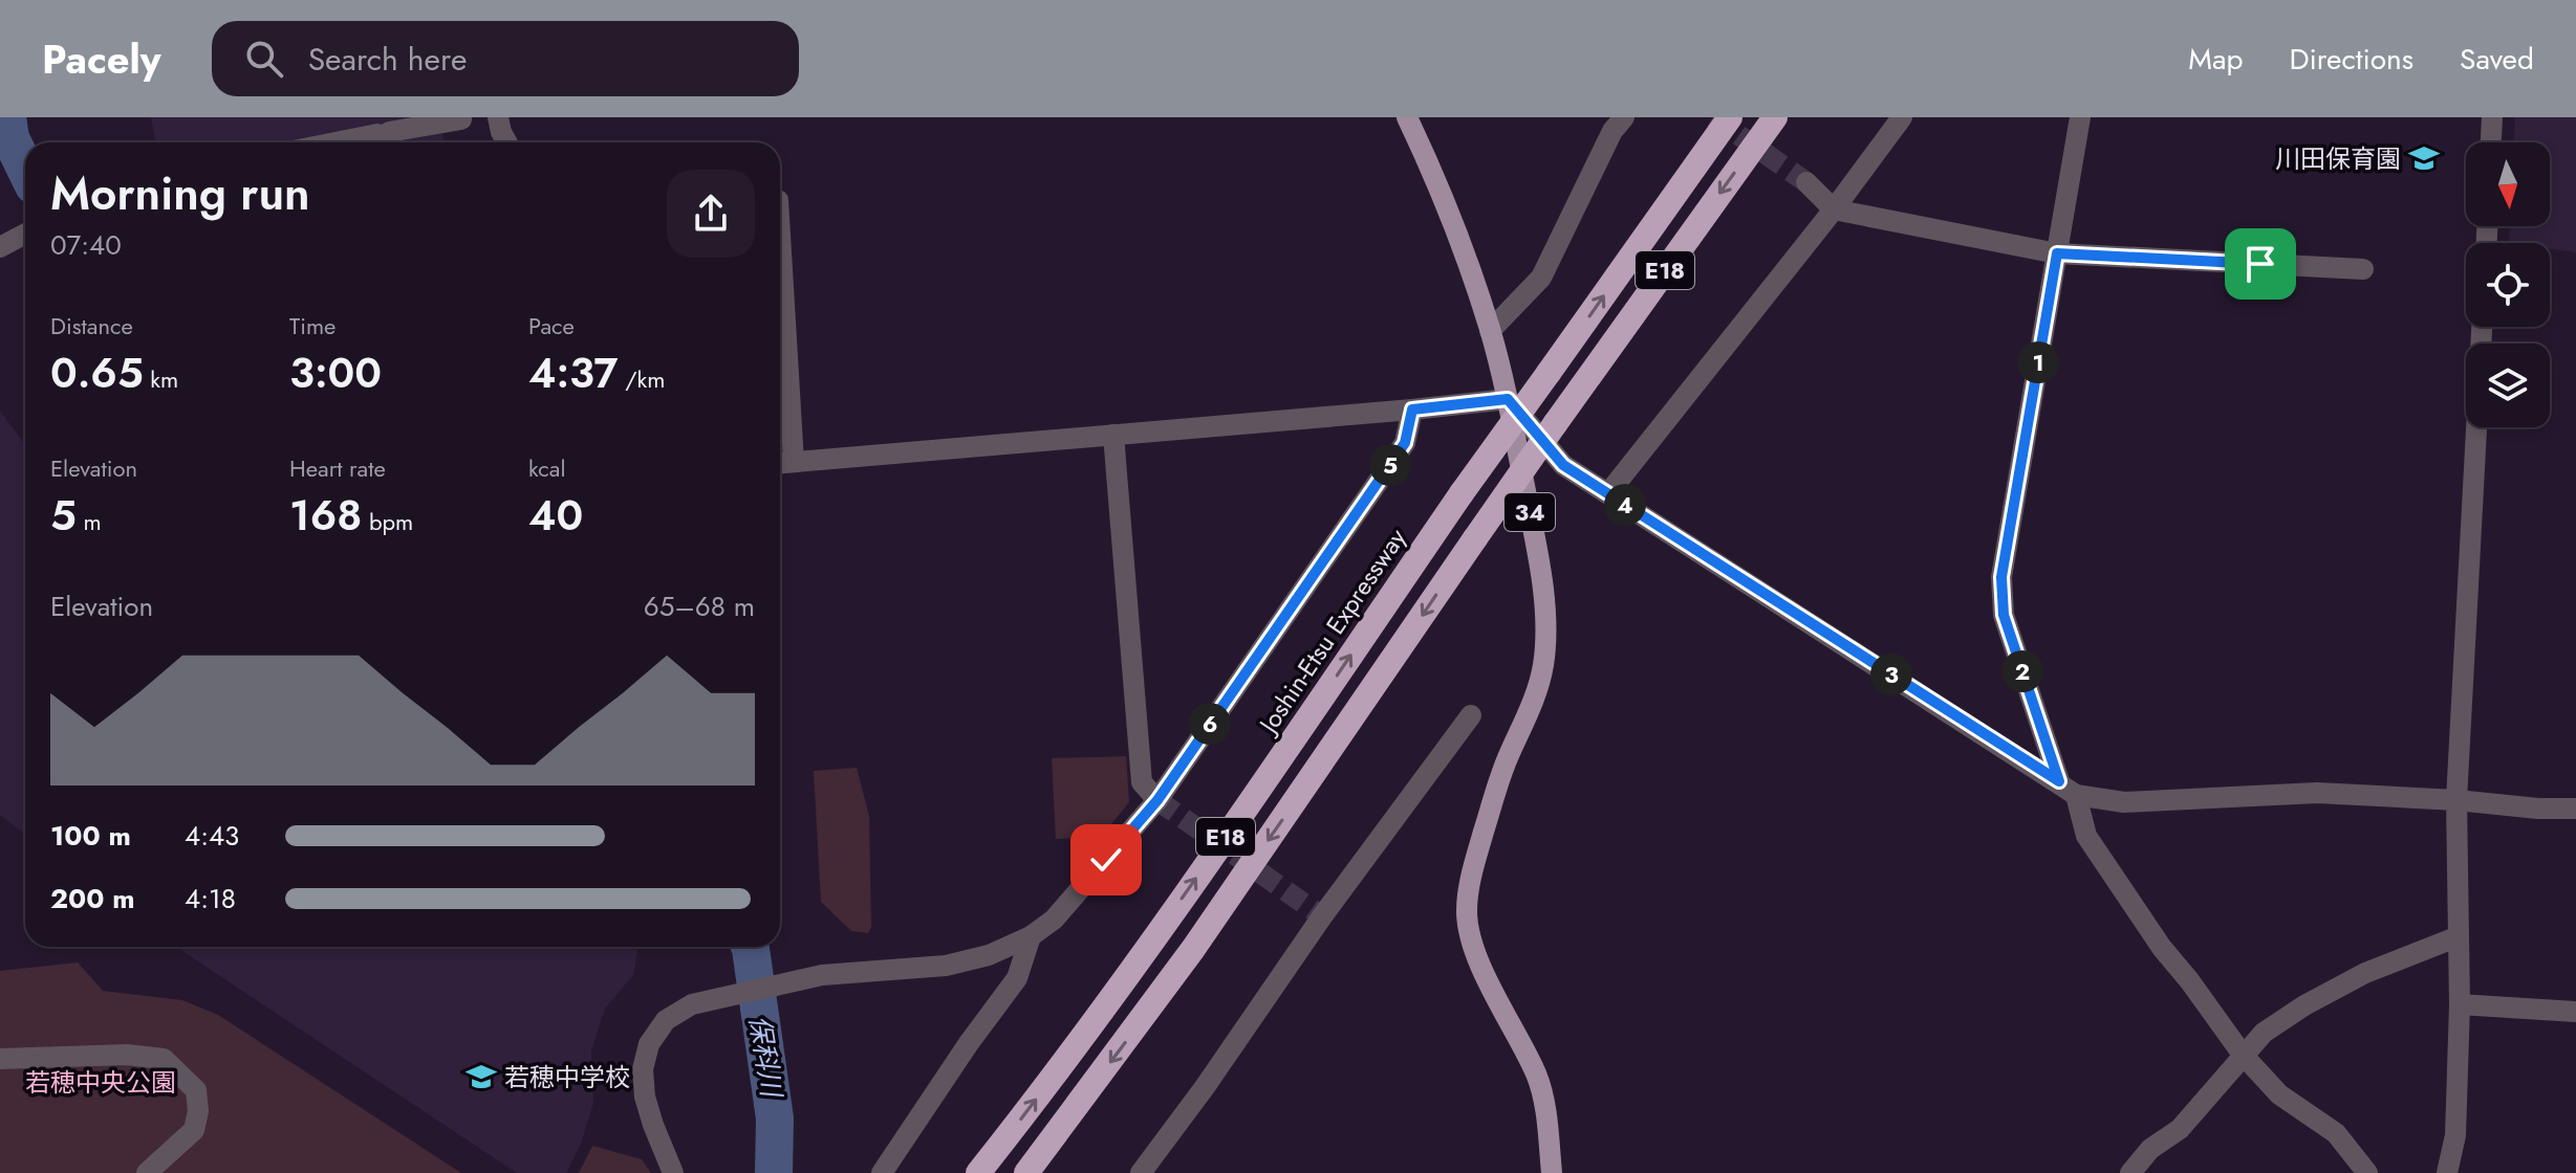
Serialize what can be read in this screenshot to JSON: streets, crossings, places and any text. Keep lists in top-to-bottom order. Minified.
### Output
{"streets":{"highway":["E18","Joshin-Etsu Expressway"],"main road":["34"]},"water":["保科川"],"parks":["若穂中央公園"],"places":{"school or university":["川田保育園","若穂中学校"]},"north":"bottom","page":{"header":"Pacely","search":"Search here","nav":["Map","Directions","Saved"],"heading":["Morning run","07:40"],"stats":[["Distance","0.65 km"],["Time","3:00"],["Pace","4:37 /km"],["Elevation","5 m"],["Heart rate","168 bpm"],["kcal","40"]],"pins":["1","5","4","2","3","6"],"chart":["Elevation","65–68 m"],"list":[{"name":"100 m","note":"4:43"},{"name":"200 m","note":"4:18"}]}}
